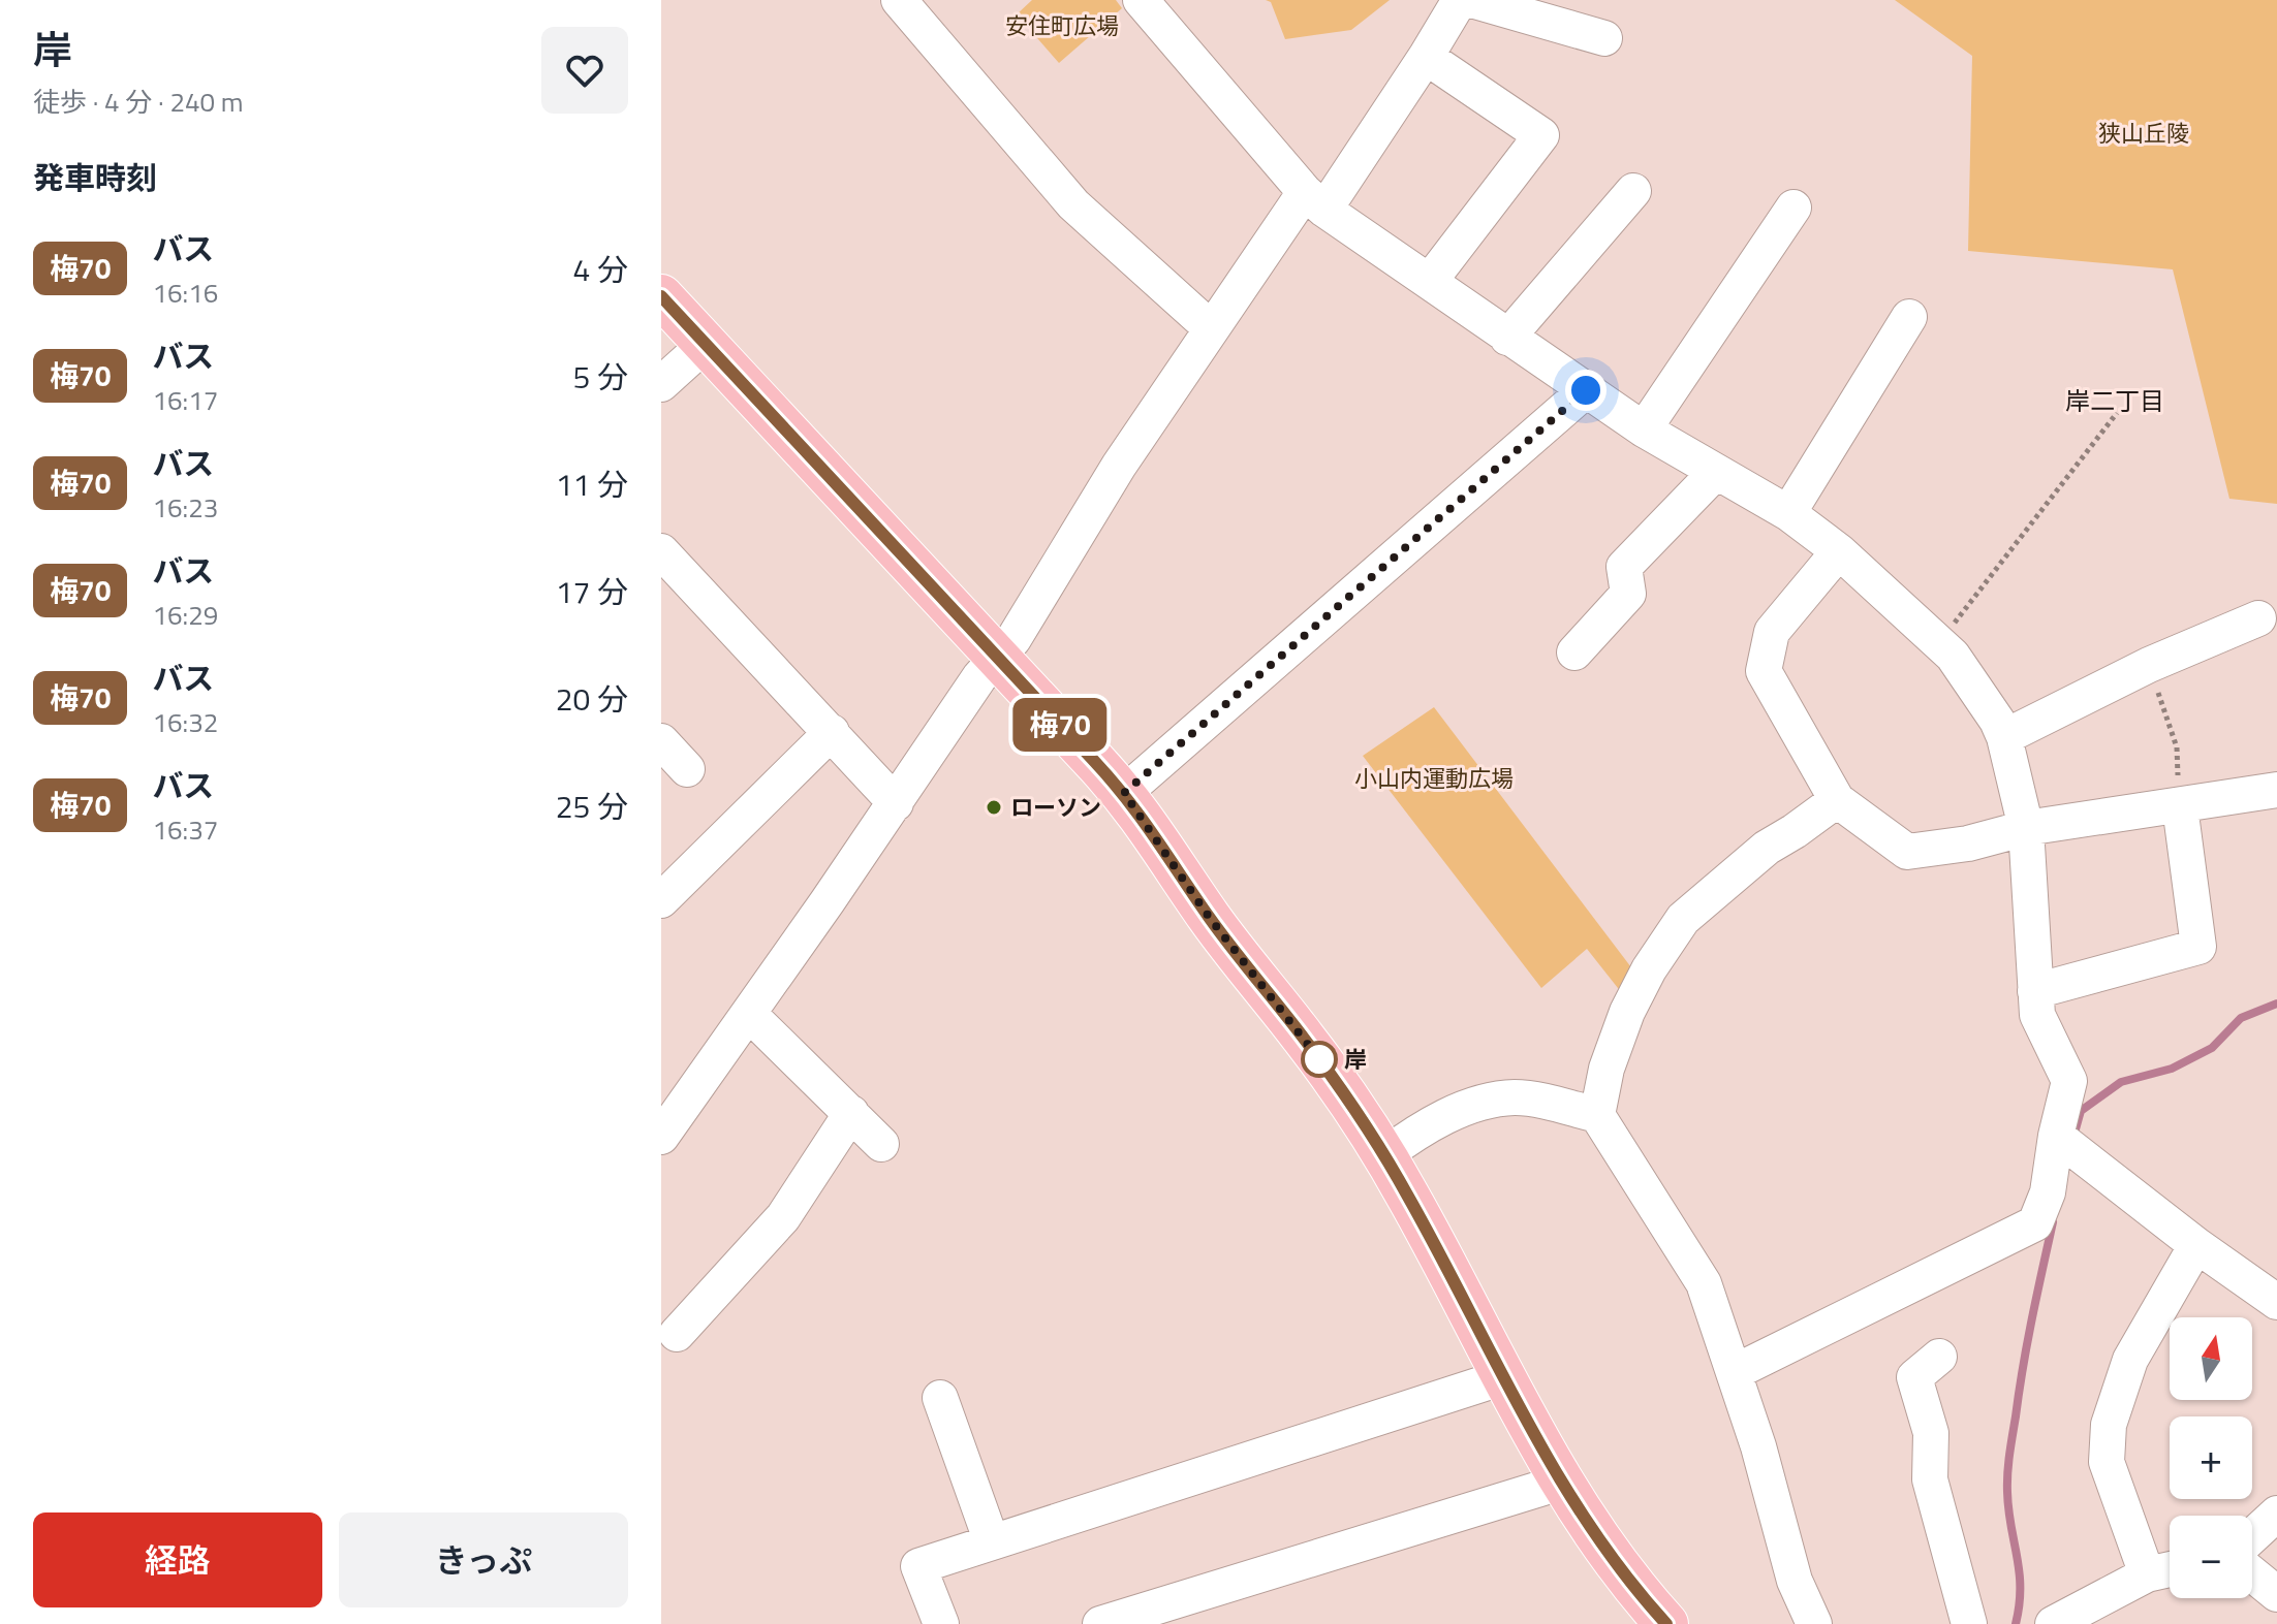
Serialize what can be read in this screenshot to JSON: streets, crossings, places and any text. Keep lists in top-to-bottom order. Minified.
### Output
{"districts":["岸二丁目"],"parks":["安住町広場","狭山丘陵","小山内運動広場"],"places":["ローソン","岸"],"lines":["bus line 梅70"],"north":"top","page":{"heading":[["岸","徒歩 · 4 分 · 240 m"],"発車時刻"],"on_map":"梅70","list":[{"mark":"梅70","name":"バス","note":"16:16","value":"4 分"},{"mark":"梅70","name":"バス","note":"16:17","value":"5 分"},{"mark":"梅70","name":"バス","note":"16:23","value":"11 分"},{"mark":"梅70","name":"バス","note":"16:29","value":"17 分"},{"mark":"梅70","name":"バス","note":"16:32","value":"20 分"},{"mark":"梅70","name":"バス","note":"16:37","value":"25 分"}],"map_buttons":["+","−"],"buttons":["経路","きっぷ"]}}
